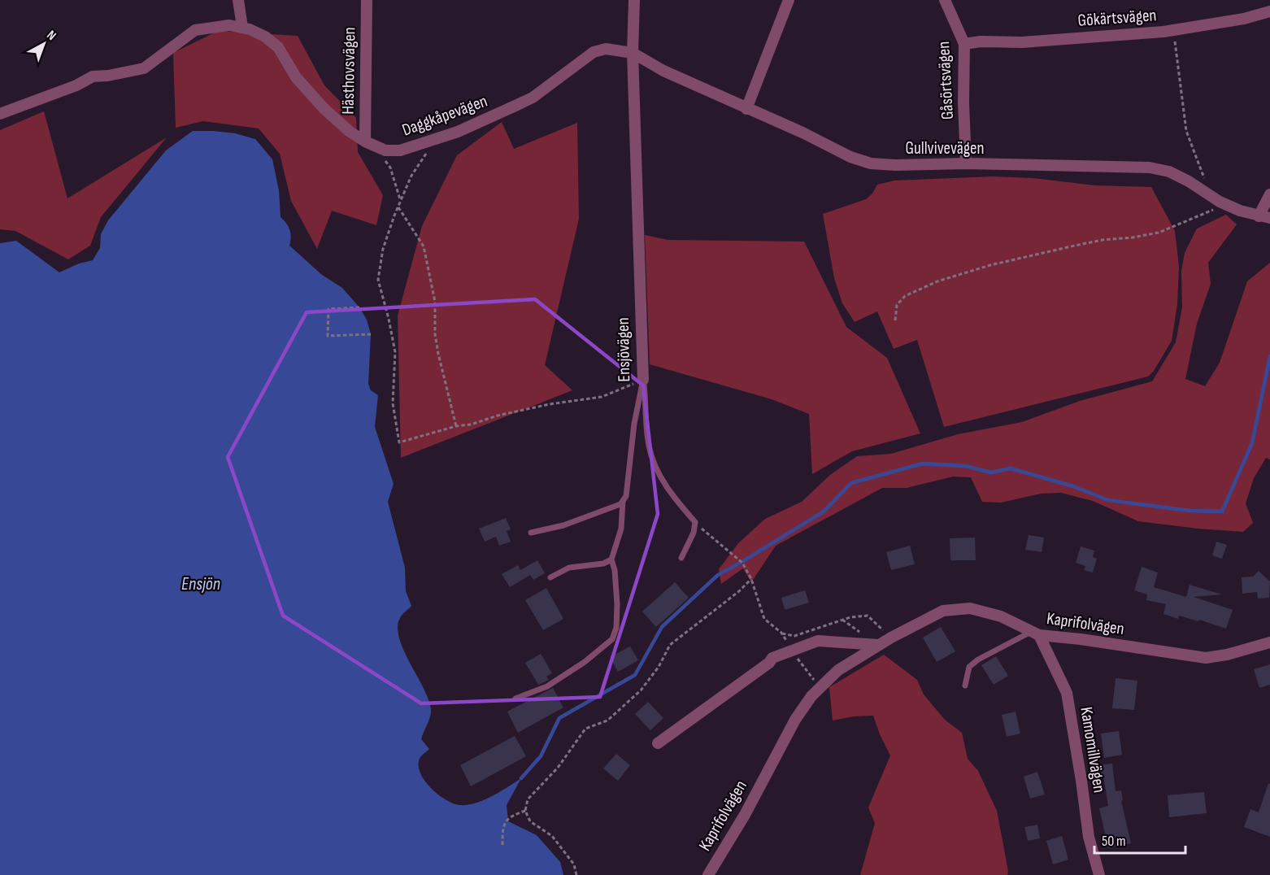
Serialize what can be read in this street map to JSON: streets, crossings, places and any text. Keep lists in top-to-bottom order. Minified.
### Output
{"streets":{"street":["Gökärtsvägen","Hästhovsvägen","Gåsörtsvägen","Daggkåpevägen","Gullvivevägen","Ensjövägen","Kaprifolvägen","Kamomillvägen"]},"crossings":[["Gökärtsvägen","Gåsörtsvägen"],["Hästhovsvägen","Daggkåpevägen"],["Gåsörtsvägen","Gullvivevägen"],["Daggkåpevägen","Gullvivevägen"],["Daggkåpevägen","Ensjövägen"],["Gullvivevägen","Ensjövägen"],["Kaprifolvägen","Kamomillvägen"]],"water":["Ensjön"],"scale_bar":"50 m","north":"top right"}
